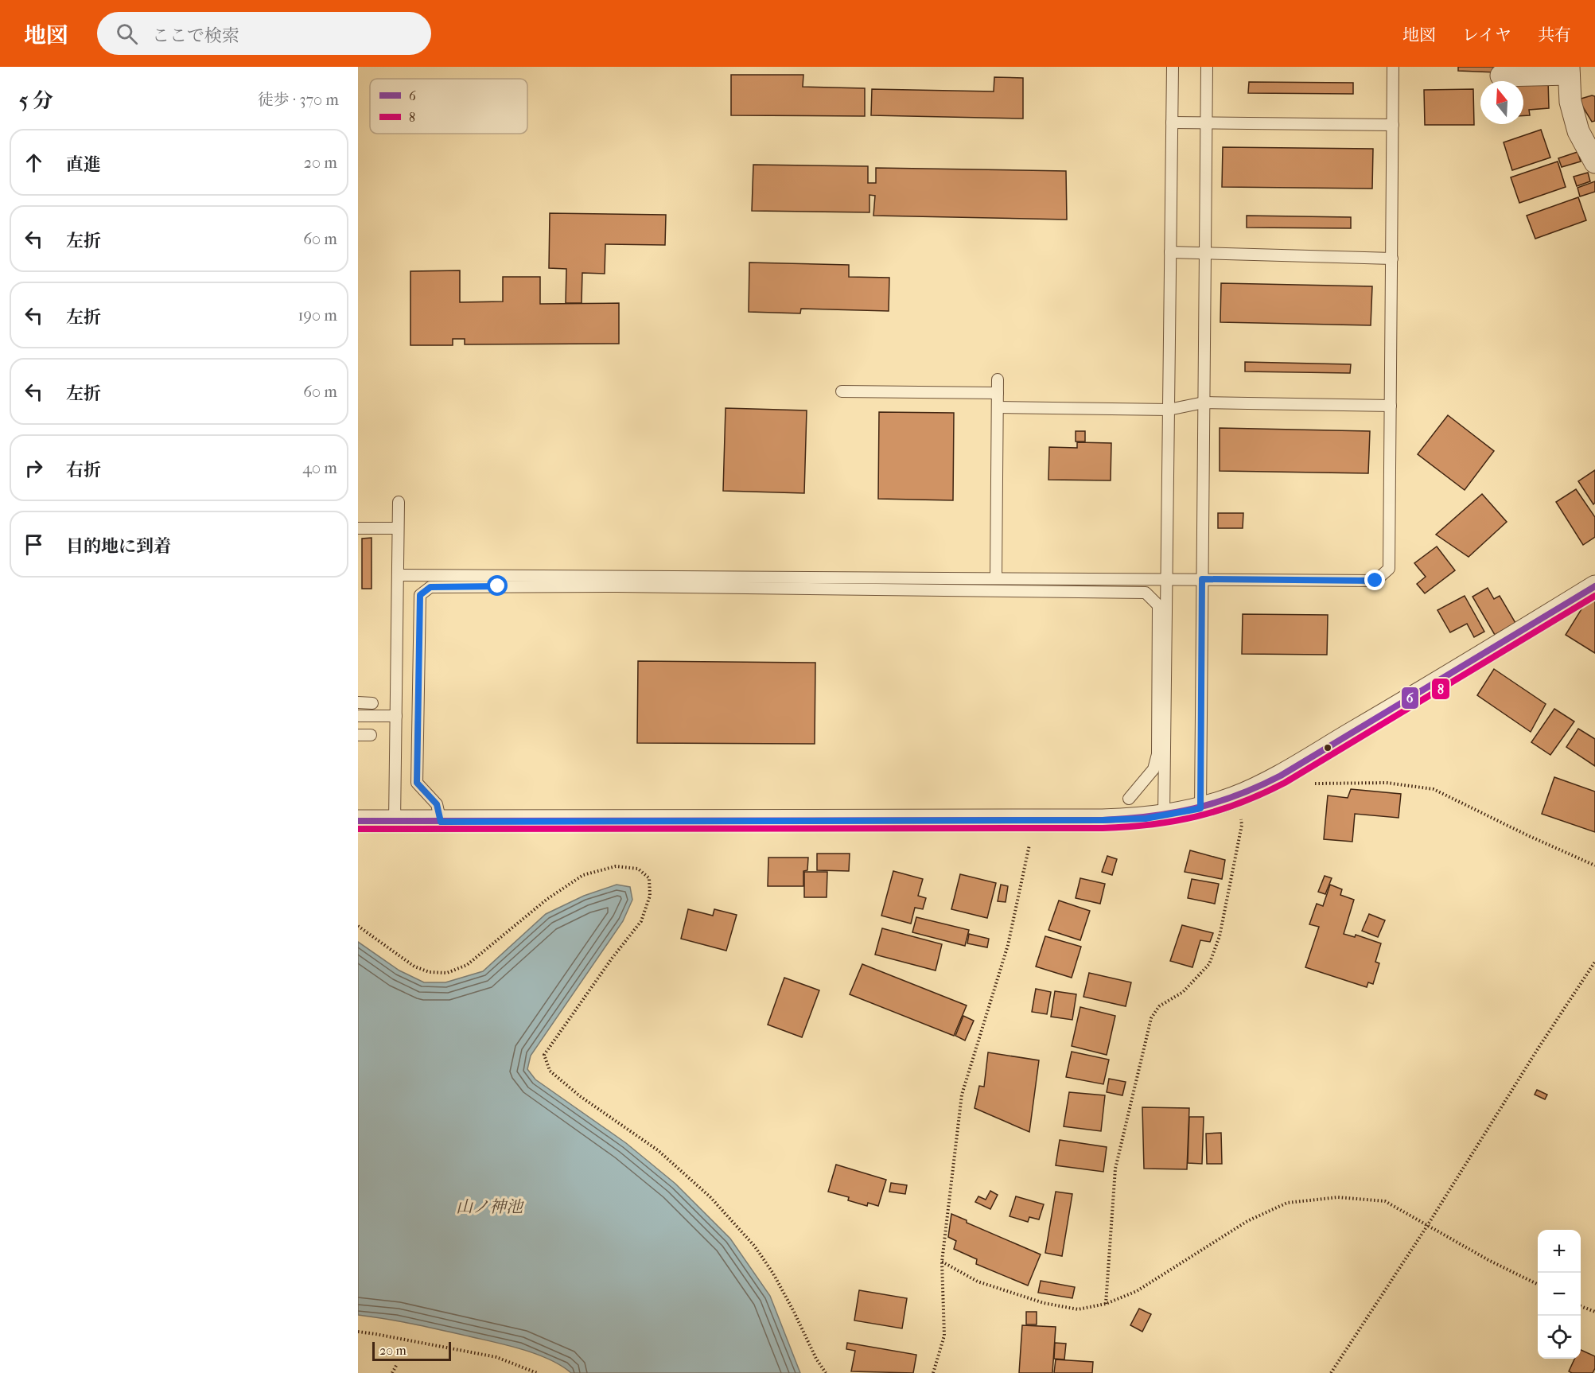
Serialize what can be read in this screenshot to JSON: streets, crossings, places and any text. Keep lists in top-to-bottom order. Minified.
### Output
{"water":["山ノ神池"],"lines":["transit line 6","transit line 8"],"legend":["6","8"],"scale_bar":"20 m","north":"top","page":{"header":"地図","search":"ここで検索","nav":["地図","レイヤ","共有"],"heading":["5 分","徒歩 · 370 m"],"list":[["直進","20 m"],["左折","60 m"],["左折","190 m"],["左折","60 m"],["右折","40 m"],"目的地に到着"],"map_buttons":["+","−"],"scale":"20 m"}}
